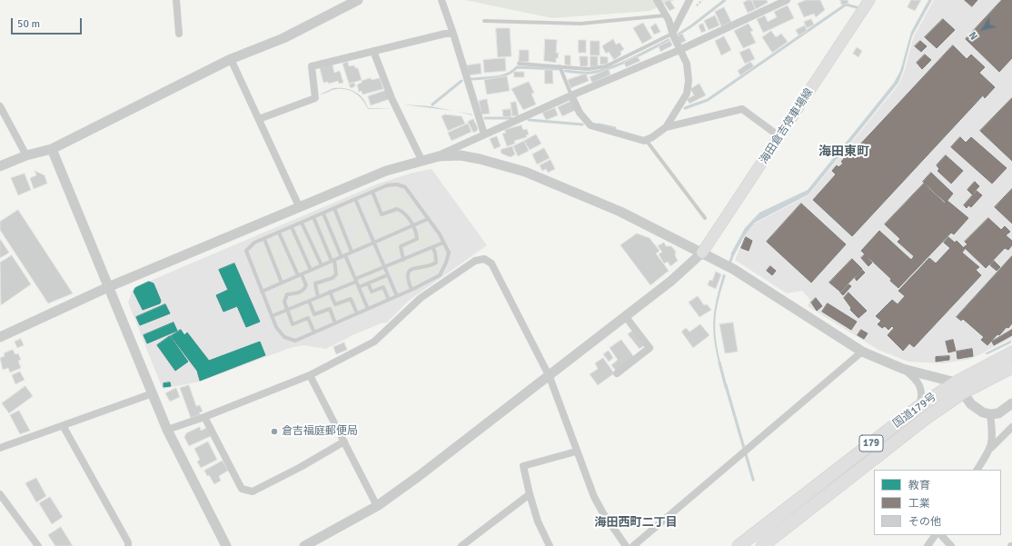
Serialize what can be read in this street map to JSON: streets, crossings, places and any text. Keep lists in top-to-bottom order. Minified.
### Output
{"streets":{"highway":["国道179号","179"],"main road":["海田倉吉停車場線"]},"districts":["海田東町","海田西町二丁目"],"places":["倉吉福庭郵便局"],"legend":["教育","工業","その他"],"scale_bar":"50 m","north":"bottom left"}
